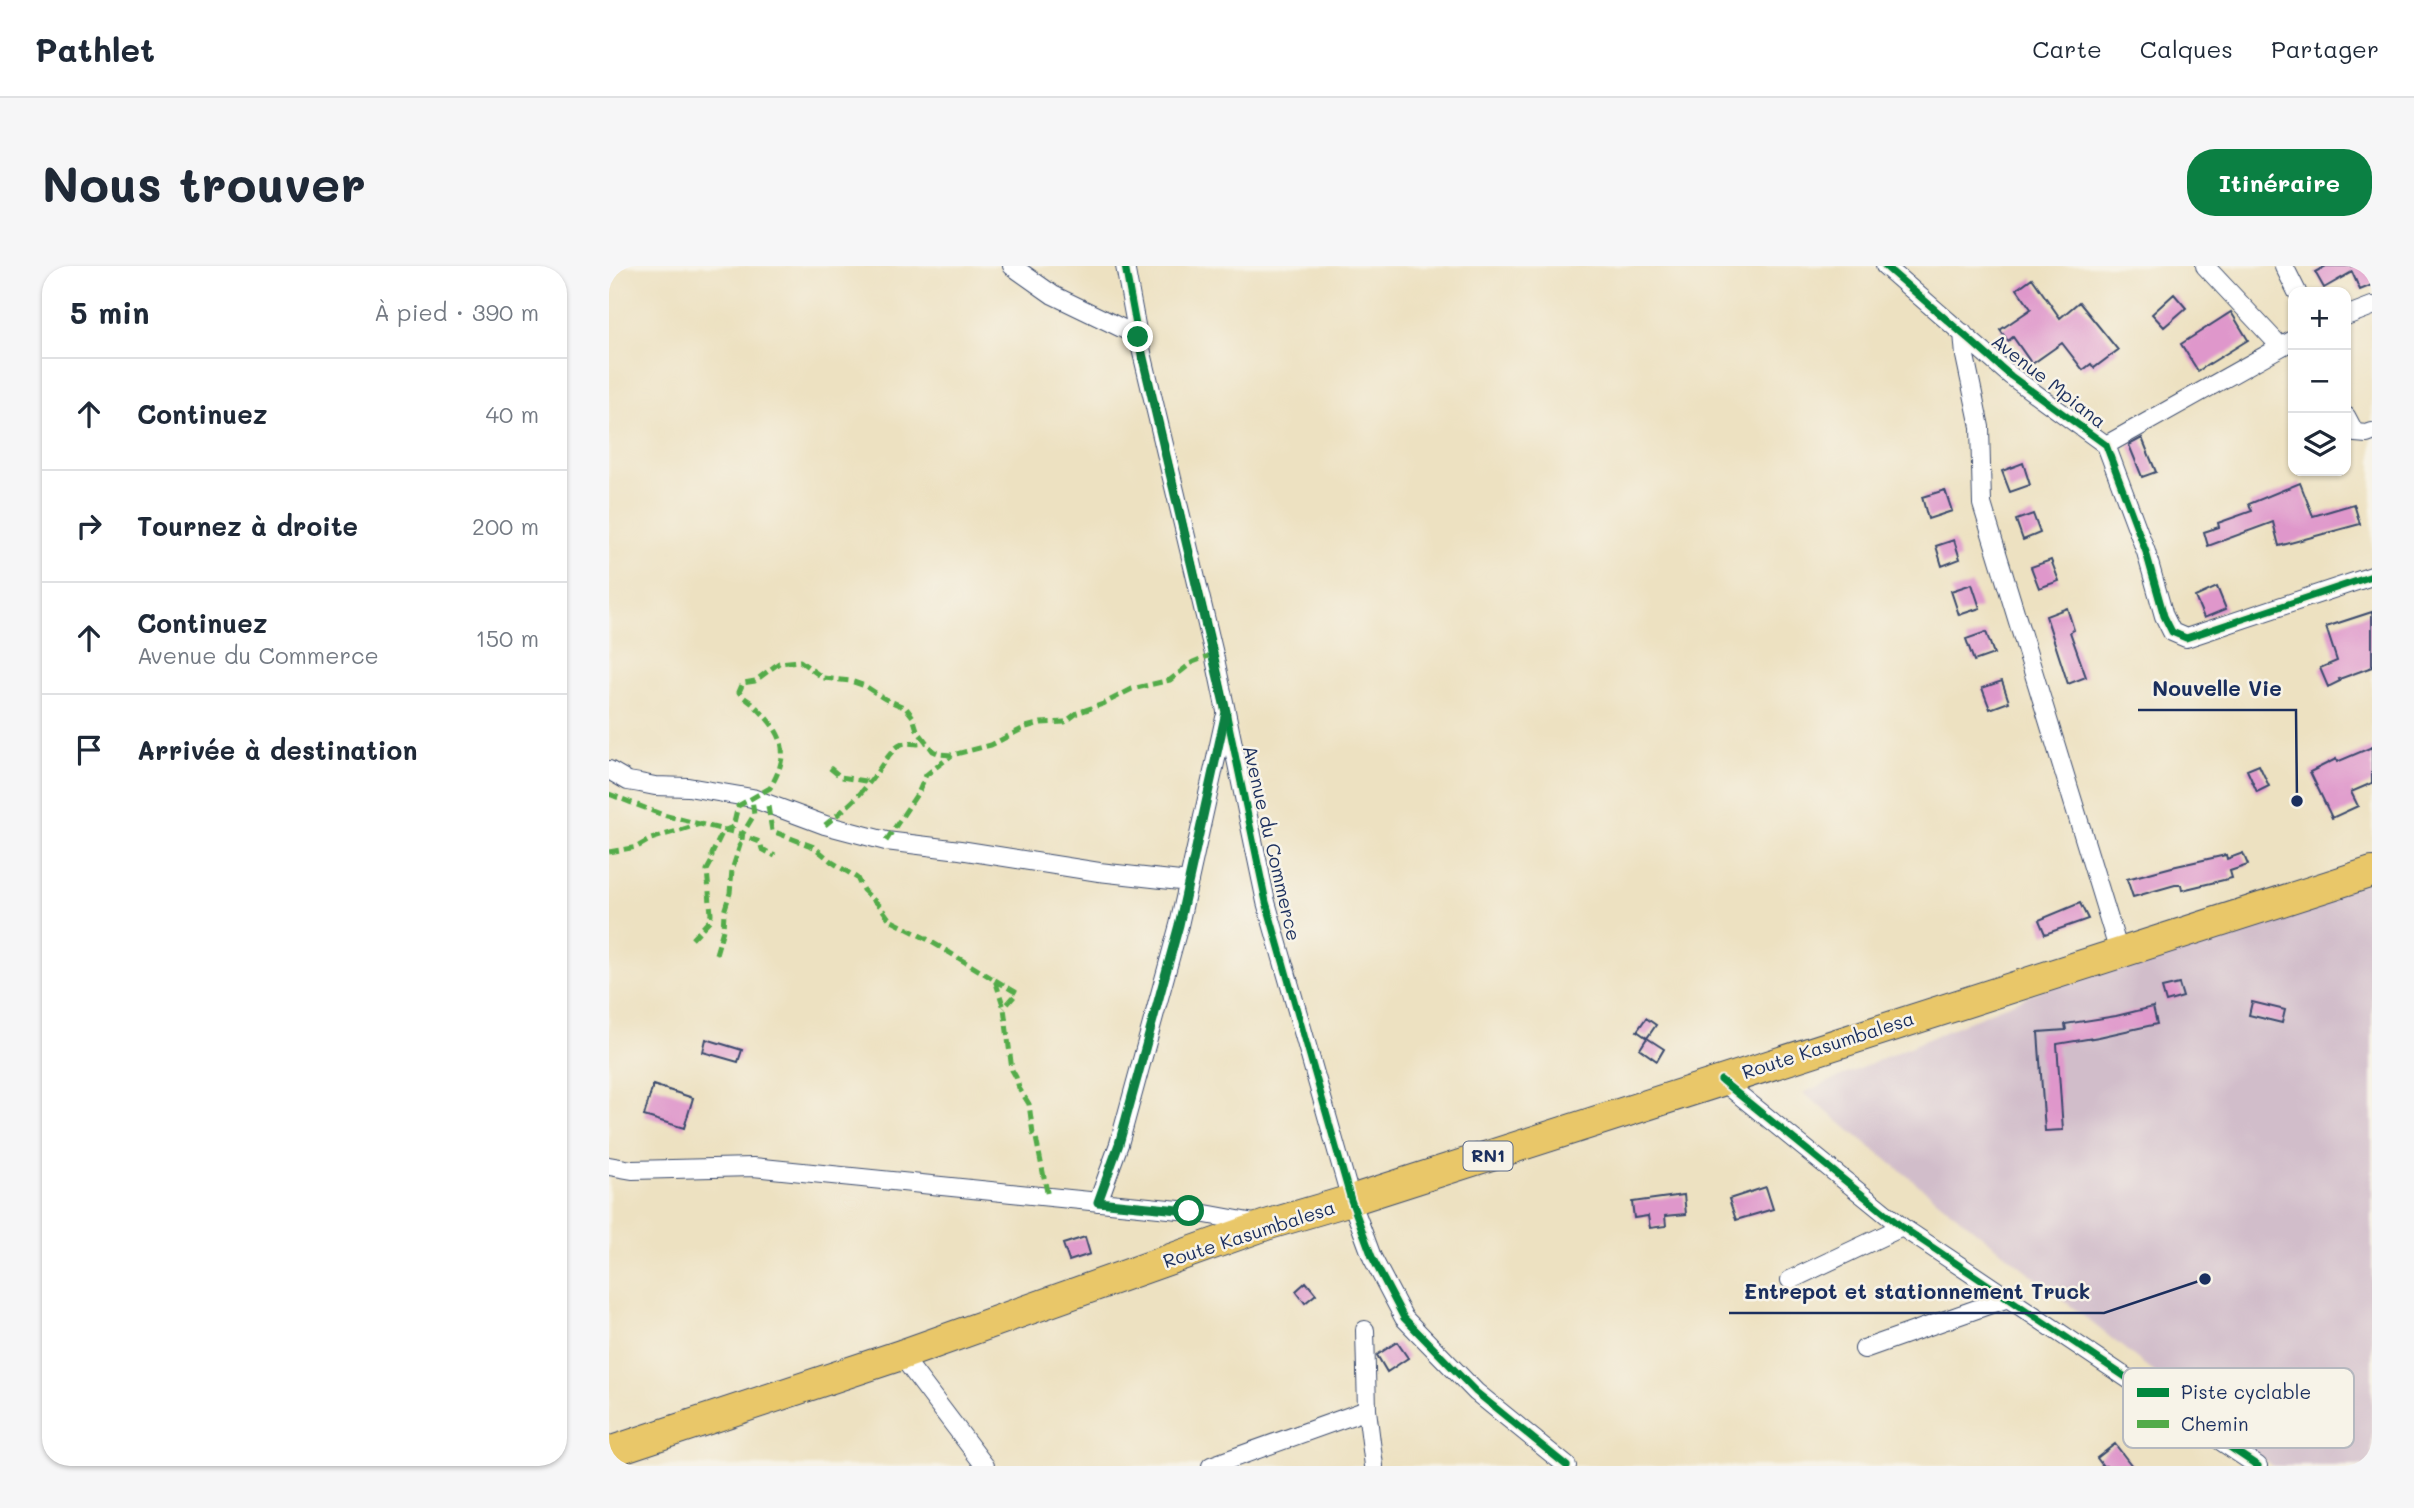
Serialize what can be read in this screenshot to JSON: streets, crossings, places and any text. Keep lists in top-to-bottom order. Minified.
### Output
{"streets":{"highway":["Route Kasumbalesa","RN1"],"street":["Avenue Mpiana","Avenue du Commerce"]},"crossings":[["Avenue du Commerce","Route Kasumbalesa"]],"places":["Nouvelle Vie","Entrepot et stationnement Truck"],"legend":["Piste cyclable","Chemin"],"page":{"header":"Pathlet","nav":["Carte","Calques","Partager"],"buttons":"Itinéraire","title":"Nous trouver","heading":["5 min","À pied · 390 m"],"map_buttons":["+","−"],"list":[["Continuez","40 m"],["Tournez à droite","200 m"],["Continuez","Avenue du Commerce","150 m"],"Arrivée à destination"]}}
